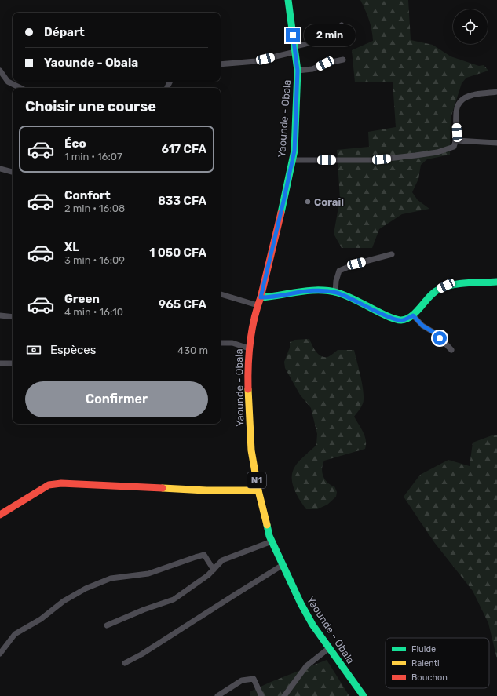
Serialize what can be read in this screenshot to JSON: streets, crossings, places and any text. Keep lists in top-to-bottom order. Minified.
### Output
{"streets":{"main road":["Yaounde - Obala","N1"]},"places":["Corail"],"legend":["Fluide","Ralenti","Bouchon"],"page":{"banner":["Départ","Yaounde - Obala"],"bubble":"2 min","heading":"Choisir une course","list":[{"name":"Éco","note":"1 min · 16:07","value":"617 CFA"},{"name":"Confort","note":"2 min · 16:08","value":"833 CFA"},{"name":"XL","note":"3 min · 16:09","value":"1 050 CFA"},{"name":"Green","note":"4 min · 16:10","value":"965 CFA"}],"pay":["Espèces","430 m"],"buttons":"Confirmer"}}
